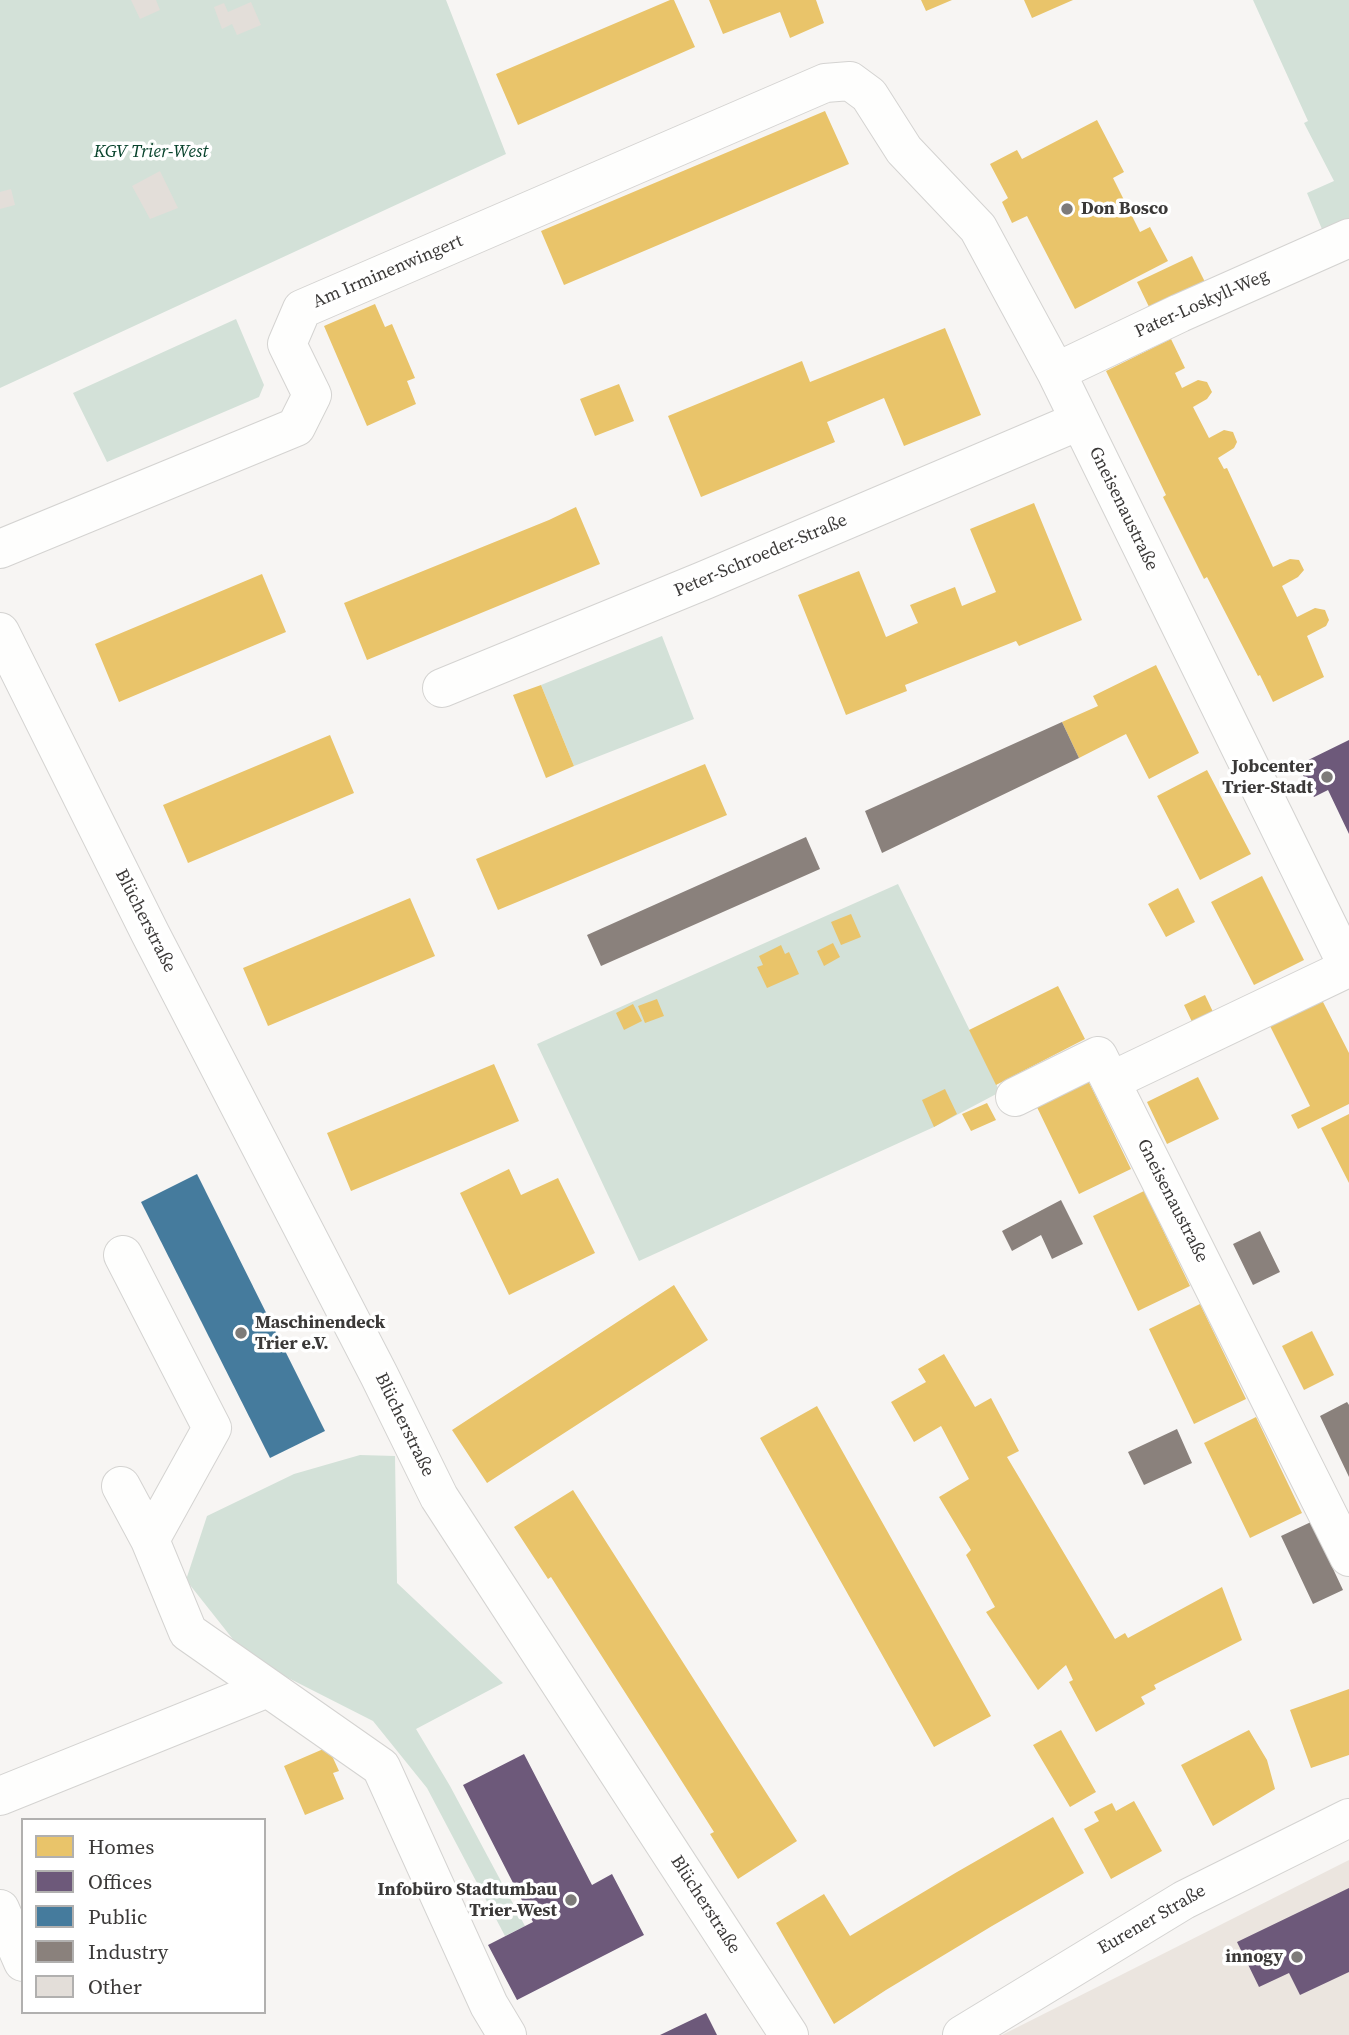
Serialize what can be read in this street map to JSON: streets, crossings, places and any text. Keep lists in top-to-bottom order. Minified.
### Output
{"streets":{"street":["Am Irminenwingert","Pater-Loskyll-Weg","Gneisenaustraße","Peter-Schroeder-Straße","Blücherstraße","Eurener Straße"]},"crossings":[["Am Irminenwingert","Gneisenaustraße"],["Pater-Loskyll-Weg","Gneisenaustraße"],["Gneisenaustraße","Peter-Schroeder-Straße"]],"parks":["KGV Trier-West"],"places":["Don Bosco","Jobcenter Trier-Stadt","Maschinendeck Trier e.V.","Infobüro Stadtumbau Trier-West","innogy"],"legend":["Homes","Offices","Public","Industry","Other"]}
